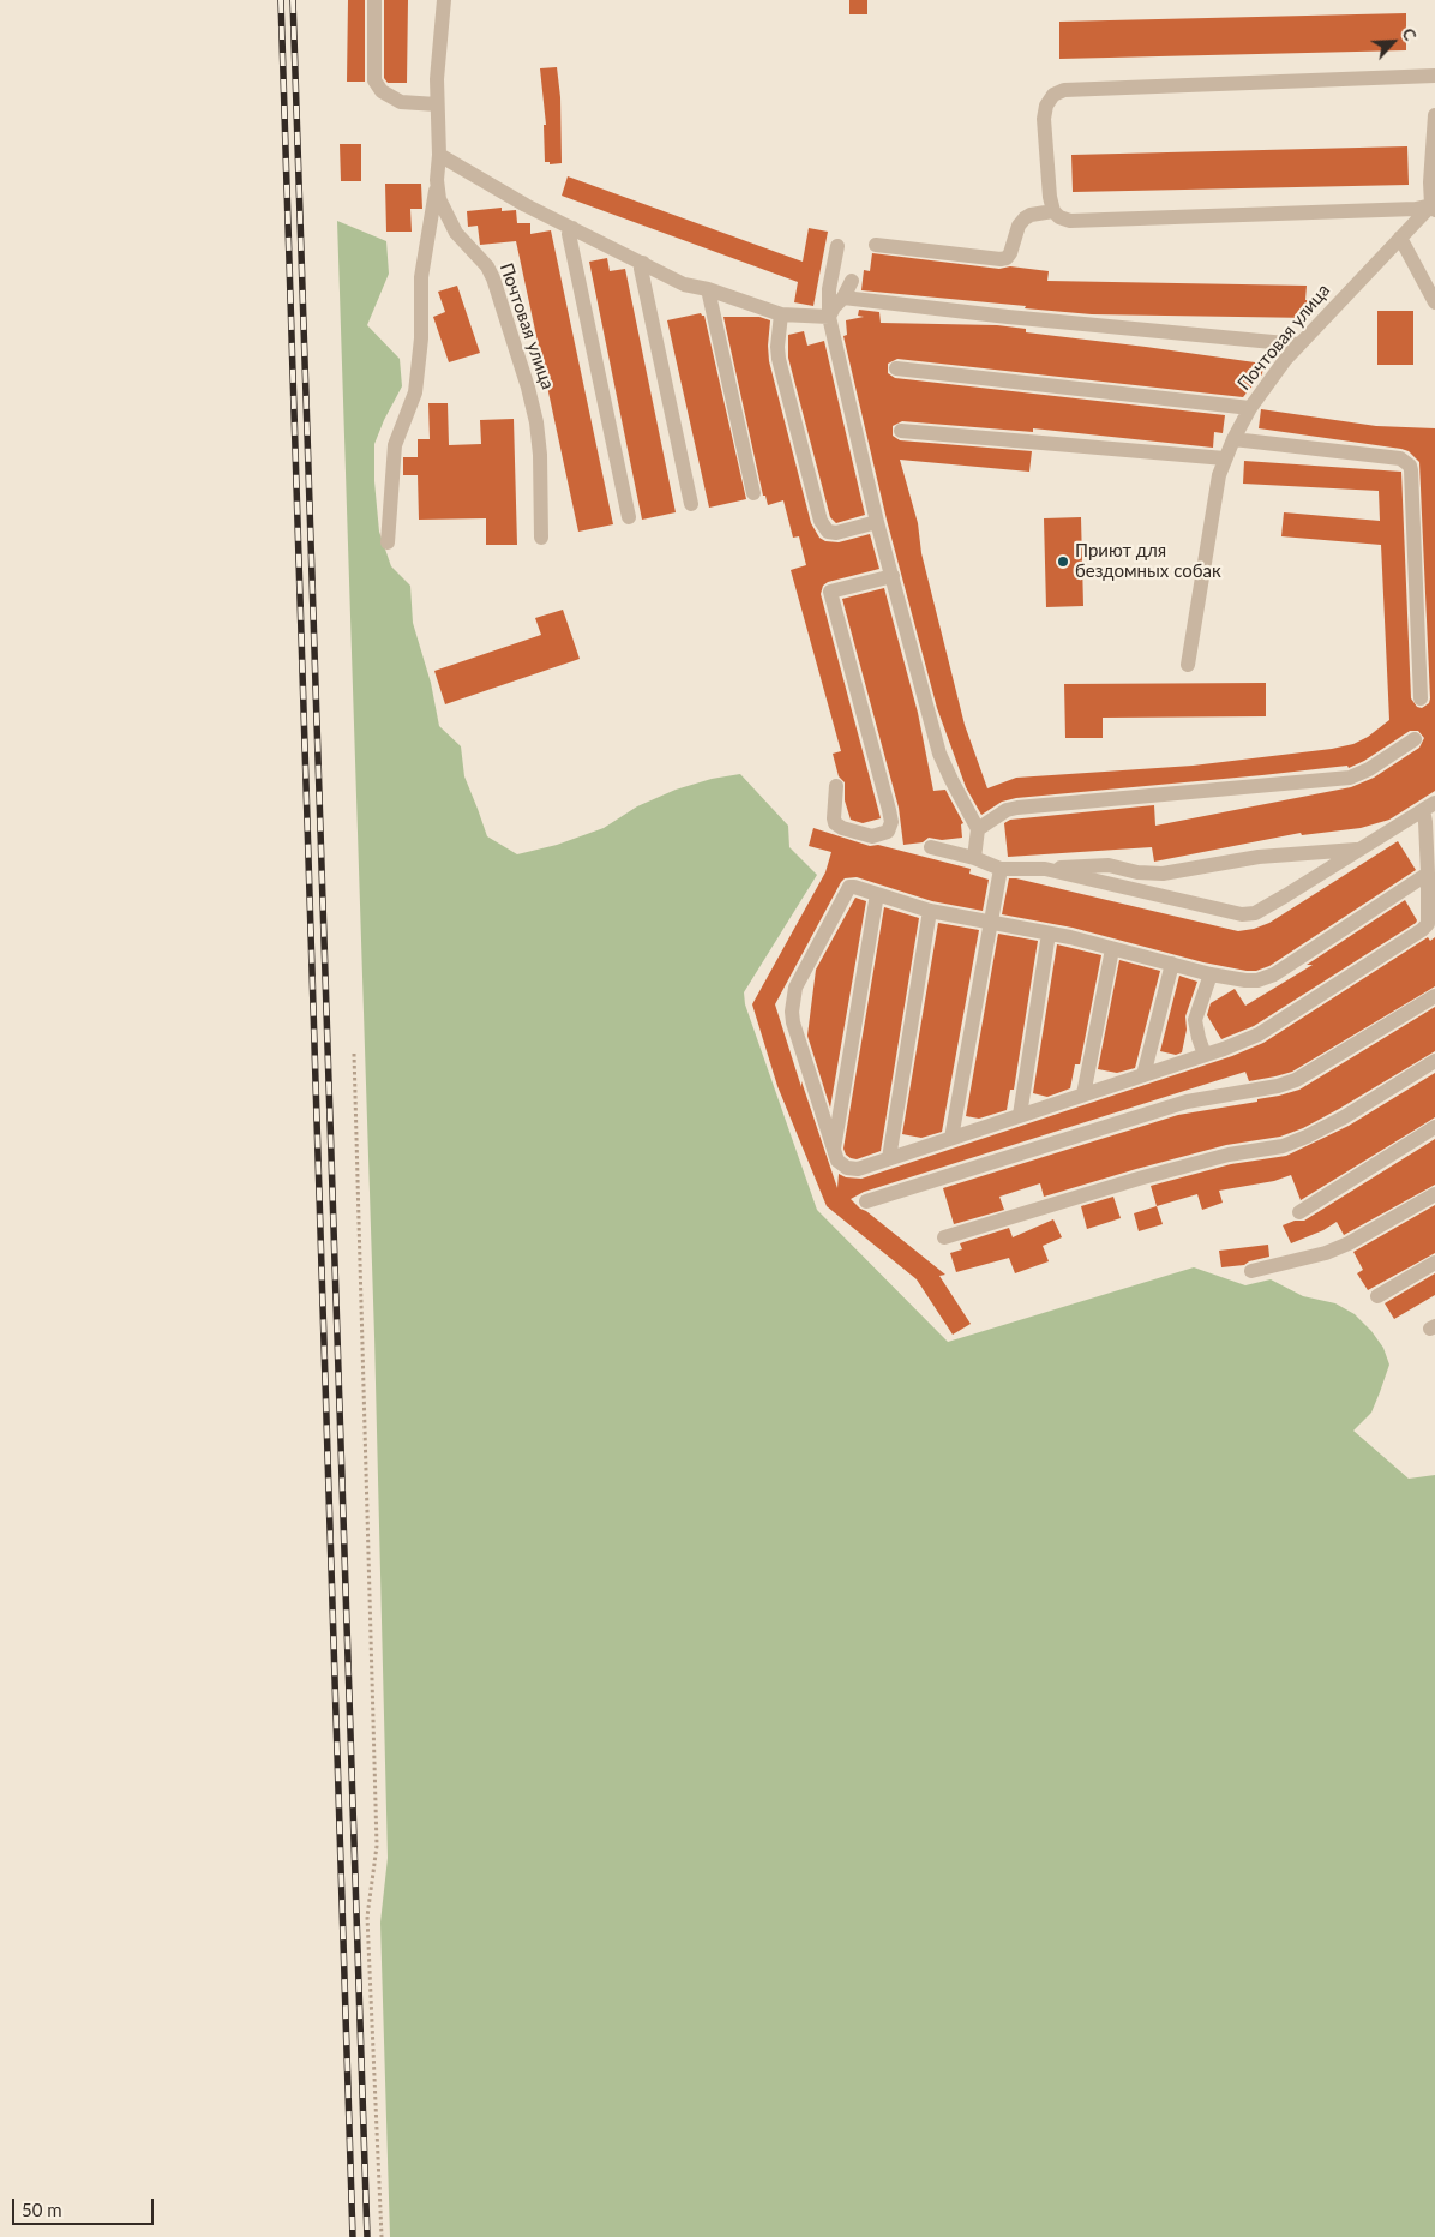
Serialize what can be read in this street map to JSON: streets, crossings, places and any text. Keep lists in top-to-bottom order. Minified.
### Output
{"streets":{"street":["Почтовая улица"]},"places":["Приют для бездомных собак"],"scale_bar":"50 m","north":"top right"}
